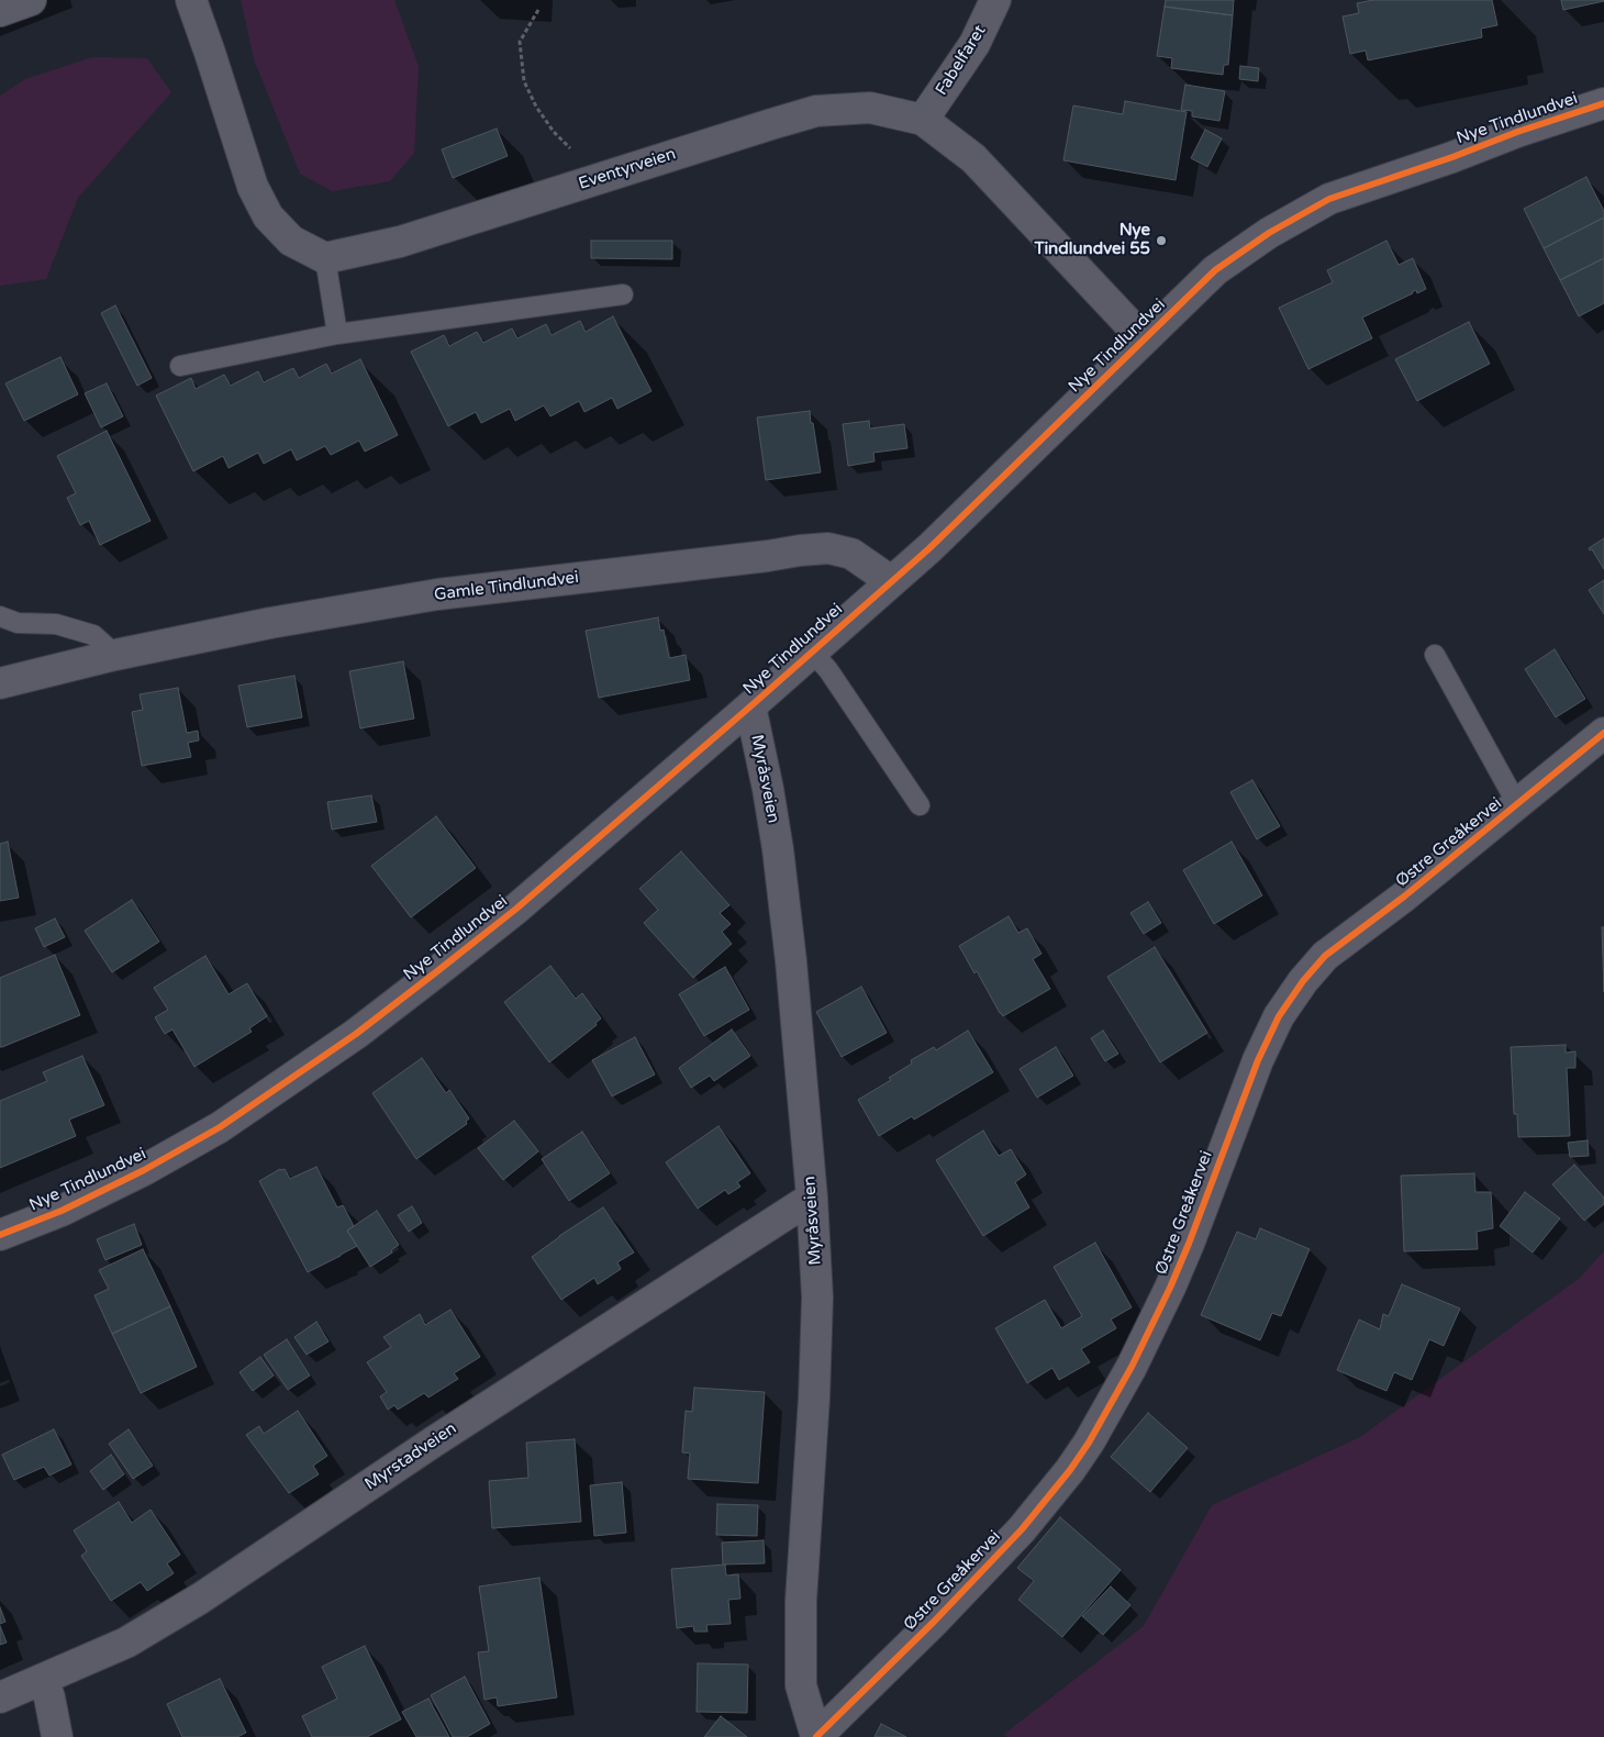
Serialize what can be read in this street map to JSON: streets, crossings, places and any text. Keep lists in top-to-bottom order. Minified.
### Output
{"streets":{"street":["Fabelfaret","Nye Tindlundvei","Eventyrveien","Gamle Tindlundvei","Myråsveien","Østre Greåkervei","Myrstadveien"]},"crossings":[["Fabelfaret","Eventyrveien"],["Nye Tindlundvei","Eventyrveien"],["Nye Tindlundvei","Gamle Tindlundvei"],["Nye Tindlundvei","Myråsveien"],["Myråsveien","Østre Greåkervei"],["Myråsveien","Myrstadveien"]],"places":["Nye Tindlundvei 55"]}
